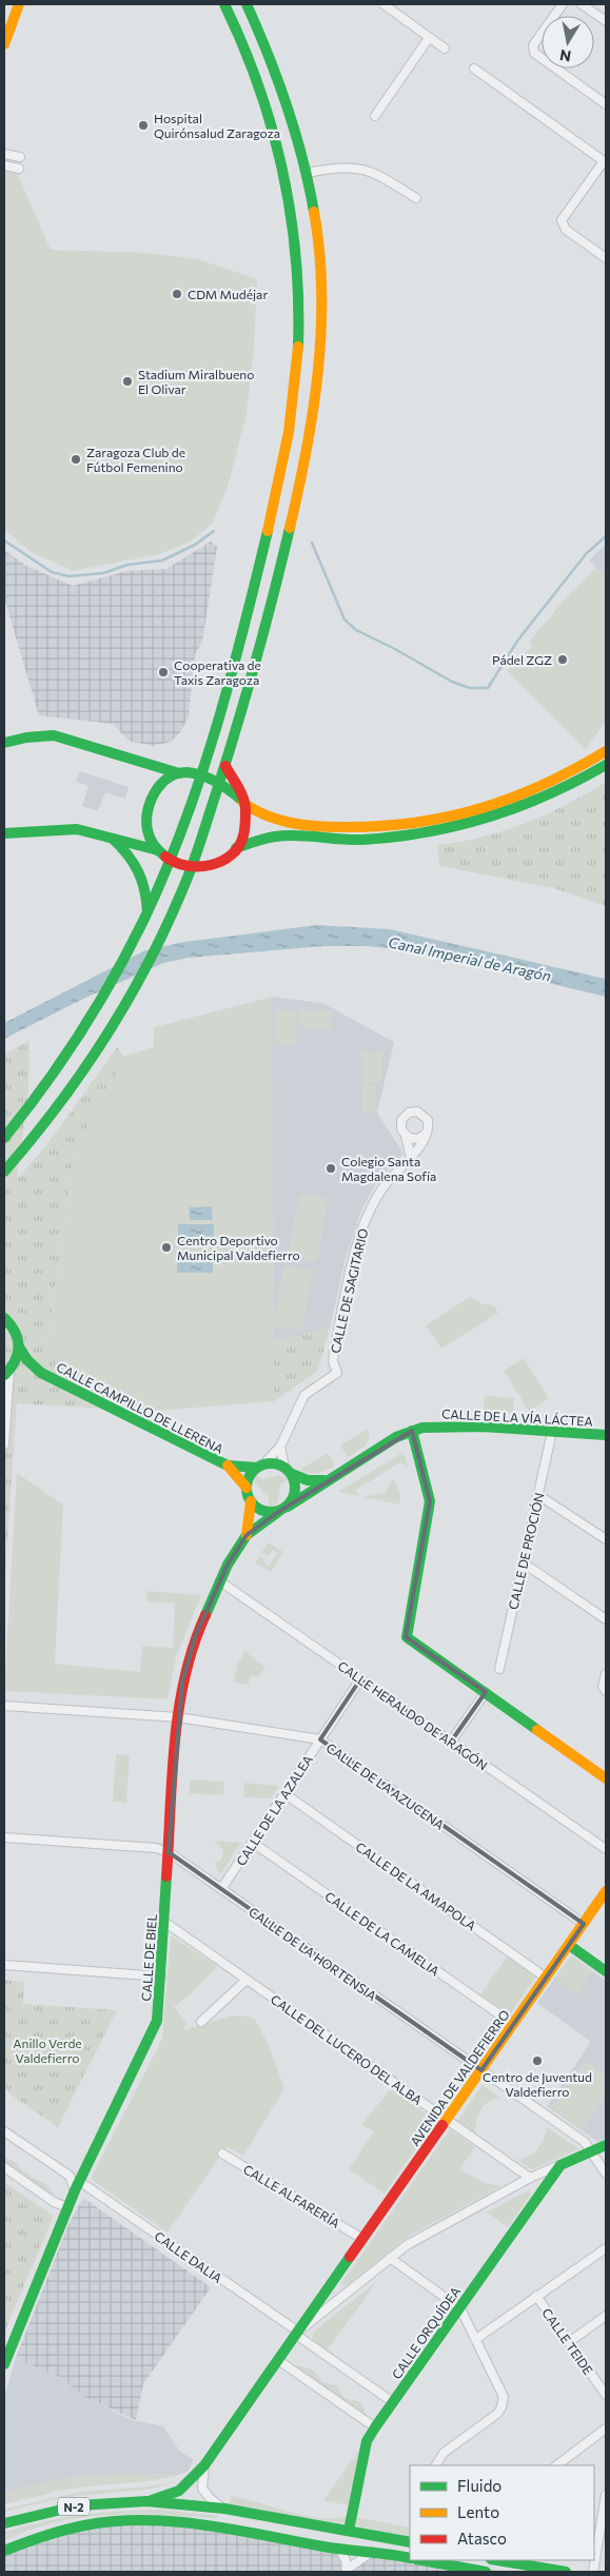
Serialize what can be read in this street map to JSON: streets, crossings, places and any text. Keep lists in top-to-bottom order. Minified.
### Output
{"streets":{"main road":["CALLE CAMPILLO DE LLERENA","CALLE DE LA VÍA LÁCTEA","CALLE DE BIEL","AVENIDA DE VALDEFIERRO","CALLE ORQUÍDEA","N-2"],"street":["CALLE DE SAGITARIO","CALLE DE PROCIÓN","CALLE HERALDO DE ARAGÓN","CALLE DE LA AZUCENA","CALLE DE LA AZALEA","CALLE DE LA AMAPOLA","CALLE DE LA CAMELIA","CALLE DE LA HORTENSIA","CALLE DEL LUCERO DEL ALBA","CALLE ALFARERÍA","CALLE DALIA","CALLE TEIDE"]},"crossings":[["CALLE DE SAGITARIO","CALLE CAMPILLO DE LLERENA"],["CALLE DE SAGITARIO","CALLE DE BIEL"],["CALLE CAMPILLO DE LLERENA","CALLE DE BIEL"],["CALLE DE LA VÍA LÁCTEA","CALLE DE PROCIÓN"],["CALLE DE LA VÍA LÁCTEA","CALLE DE BIEL"],["CALLE HERALDO DE ARAGÓN","CALLE DE LA AZALEA"],["CALLE HERALDO DE ARAGÓN","CALLE DE BIEL"],["CALLE DE LA AZUCENA","CALLE DE LA AZALEA"],["CALLE DE LA AZUCENA","CALLE DE BIEL"],["CALLE DE LA AZUCENA","AVENIDA DE VALDEFIERRO"],["CALLE DE LA AZALEA","CALLE DE LA AMAPOLA"],["CALLE DE LA AZALEA","CALLE DE LA CAMELIA"],["CALLE DE LA AZALEA","CALLE DE LA HORTENSIA"],["CALLE DE LA AMAPOLA","AVENIDA DE VALDEFIERRO"],["CALLE DE LA CAMELIA","AVENIDA DE VALDEFIERRO"],["CALLE DE LA HORTENSIA","CALLE DE BIEL"],["CALLE DE LA HORTENSIA","AVENIDA DE VALDEFIERRO"],["CALLE DE BIEL","CALLE DEL LUCERO DEL ALBA"],["CALLE DE BIEL","CALLE DALIA"],["CALLE DEL LUCERO DEL ALBA","AVENIDA DE VALDEFIERRO"],["AVENIDA DE VALDEFIERRO","CALLE ALFARERÍA"],["AVENIDA DE VALDEFIERRO","CALLE DALIA"],["AVENIDA DE VALDEFIERRO","N-2"],["CALLE DALIA","CALLE ORQUÍDEA"],["CALLE ORQUÍDEA","N-2"]],"water":["Canal Imperial de Aragón"],"parks":["Anillo Verde Valdefierro"],"places":["Hospital Quirónsalud Zaragoza","CDM Mudéjar","Stadium Miralbueno El Olivar","Zaragoza Club de Fútbol Femenino","Pádel ZGZ","Cooperativa de Taxis Zaragoza","Colegio Santa Magdalena Sofía","Centro Deportivo Municipal Valdefierro","Centro de Juventud Valdefierro"],"legend":["Fluido","Lento","Atasco"],"north":"bottom"}
